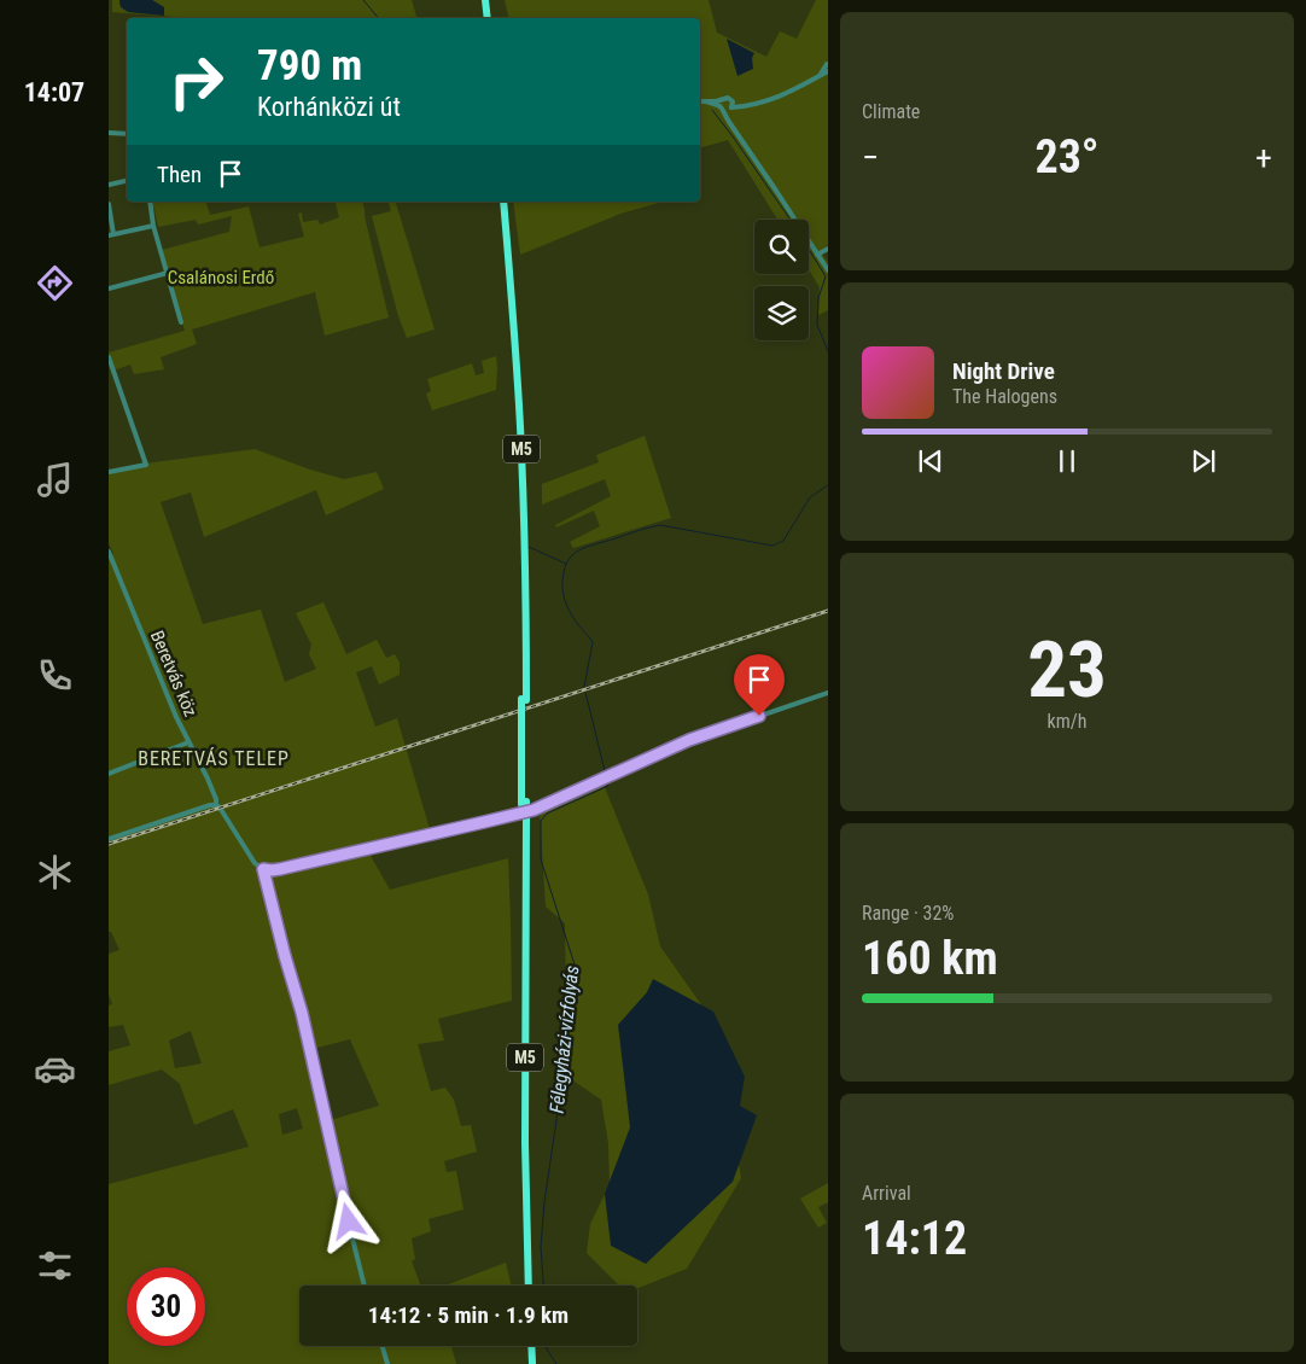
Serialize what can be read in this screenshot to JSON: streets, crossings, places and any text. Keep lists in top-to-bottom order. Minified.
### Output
{"streets":{"highway":["M5"],"street":["Beretvás köz"]},"districts":["BERETVÁS TELEP"],"water":["Félegyházi-vízfolyás"],"parks":["Csalánosi Erdő"],"page":{"tabs":"14:07","tile":["Climate",["23","km/h"],["Range · 32%","160 km"],["Arrival","14:12"]],"turn":["790 m","Korhánközi út"],"heat":["−","23°","+"],"then":"Then","song":["Night Drive","The Halogens"],"limit":"30","trip":"14:12 · 5 min · 1.9 km"}}
